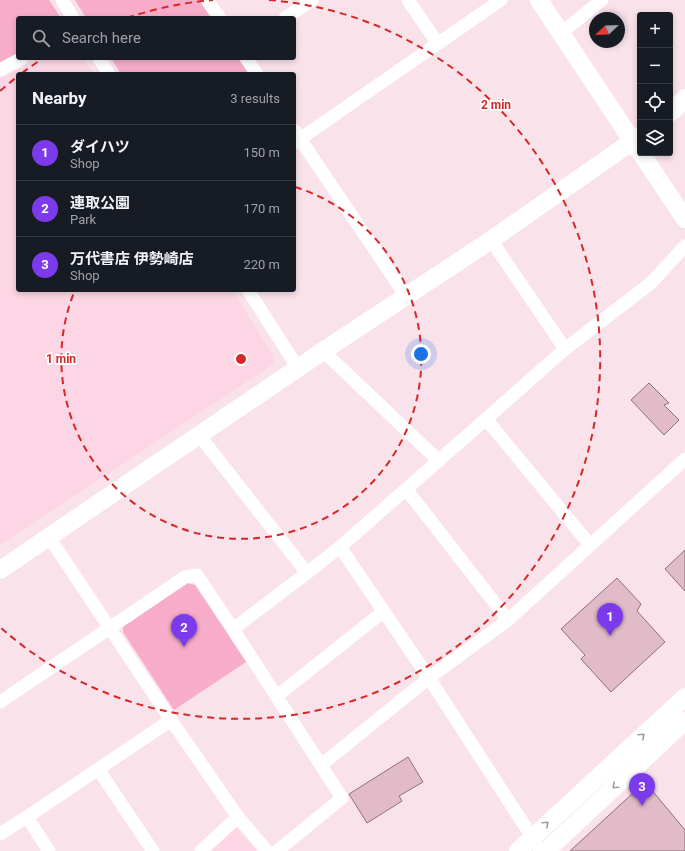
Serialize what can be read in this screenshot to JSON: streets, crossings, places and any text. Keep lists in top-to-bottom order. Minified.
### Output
{"north":"bottom left","page":{"map_buttons":["+","−"],"search":"Search here","heading":["Nearby","3 results"],"list":[{"mark":"1","name":"ダイハツ","note":"Shop","value":"150 m"},{"mark":"2","name":"連取公園","note":"Park","value":"170 m"},{"mark":"3","name":"万代書店 伊勢崎店","note":"Shop","value":"220 m"}],"pins":["1","2","3"]},"rings":["2 min","1 min"]}
